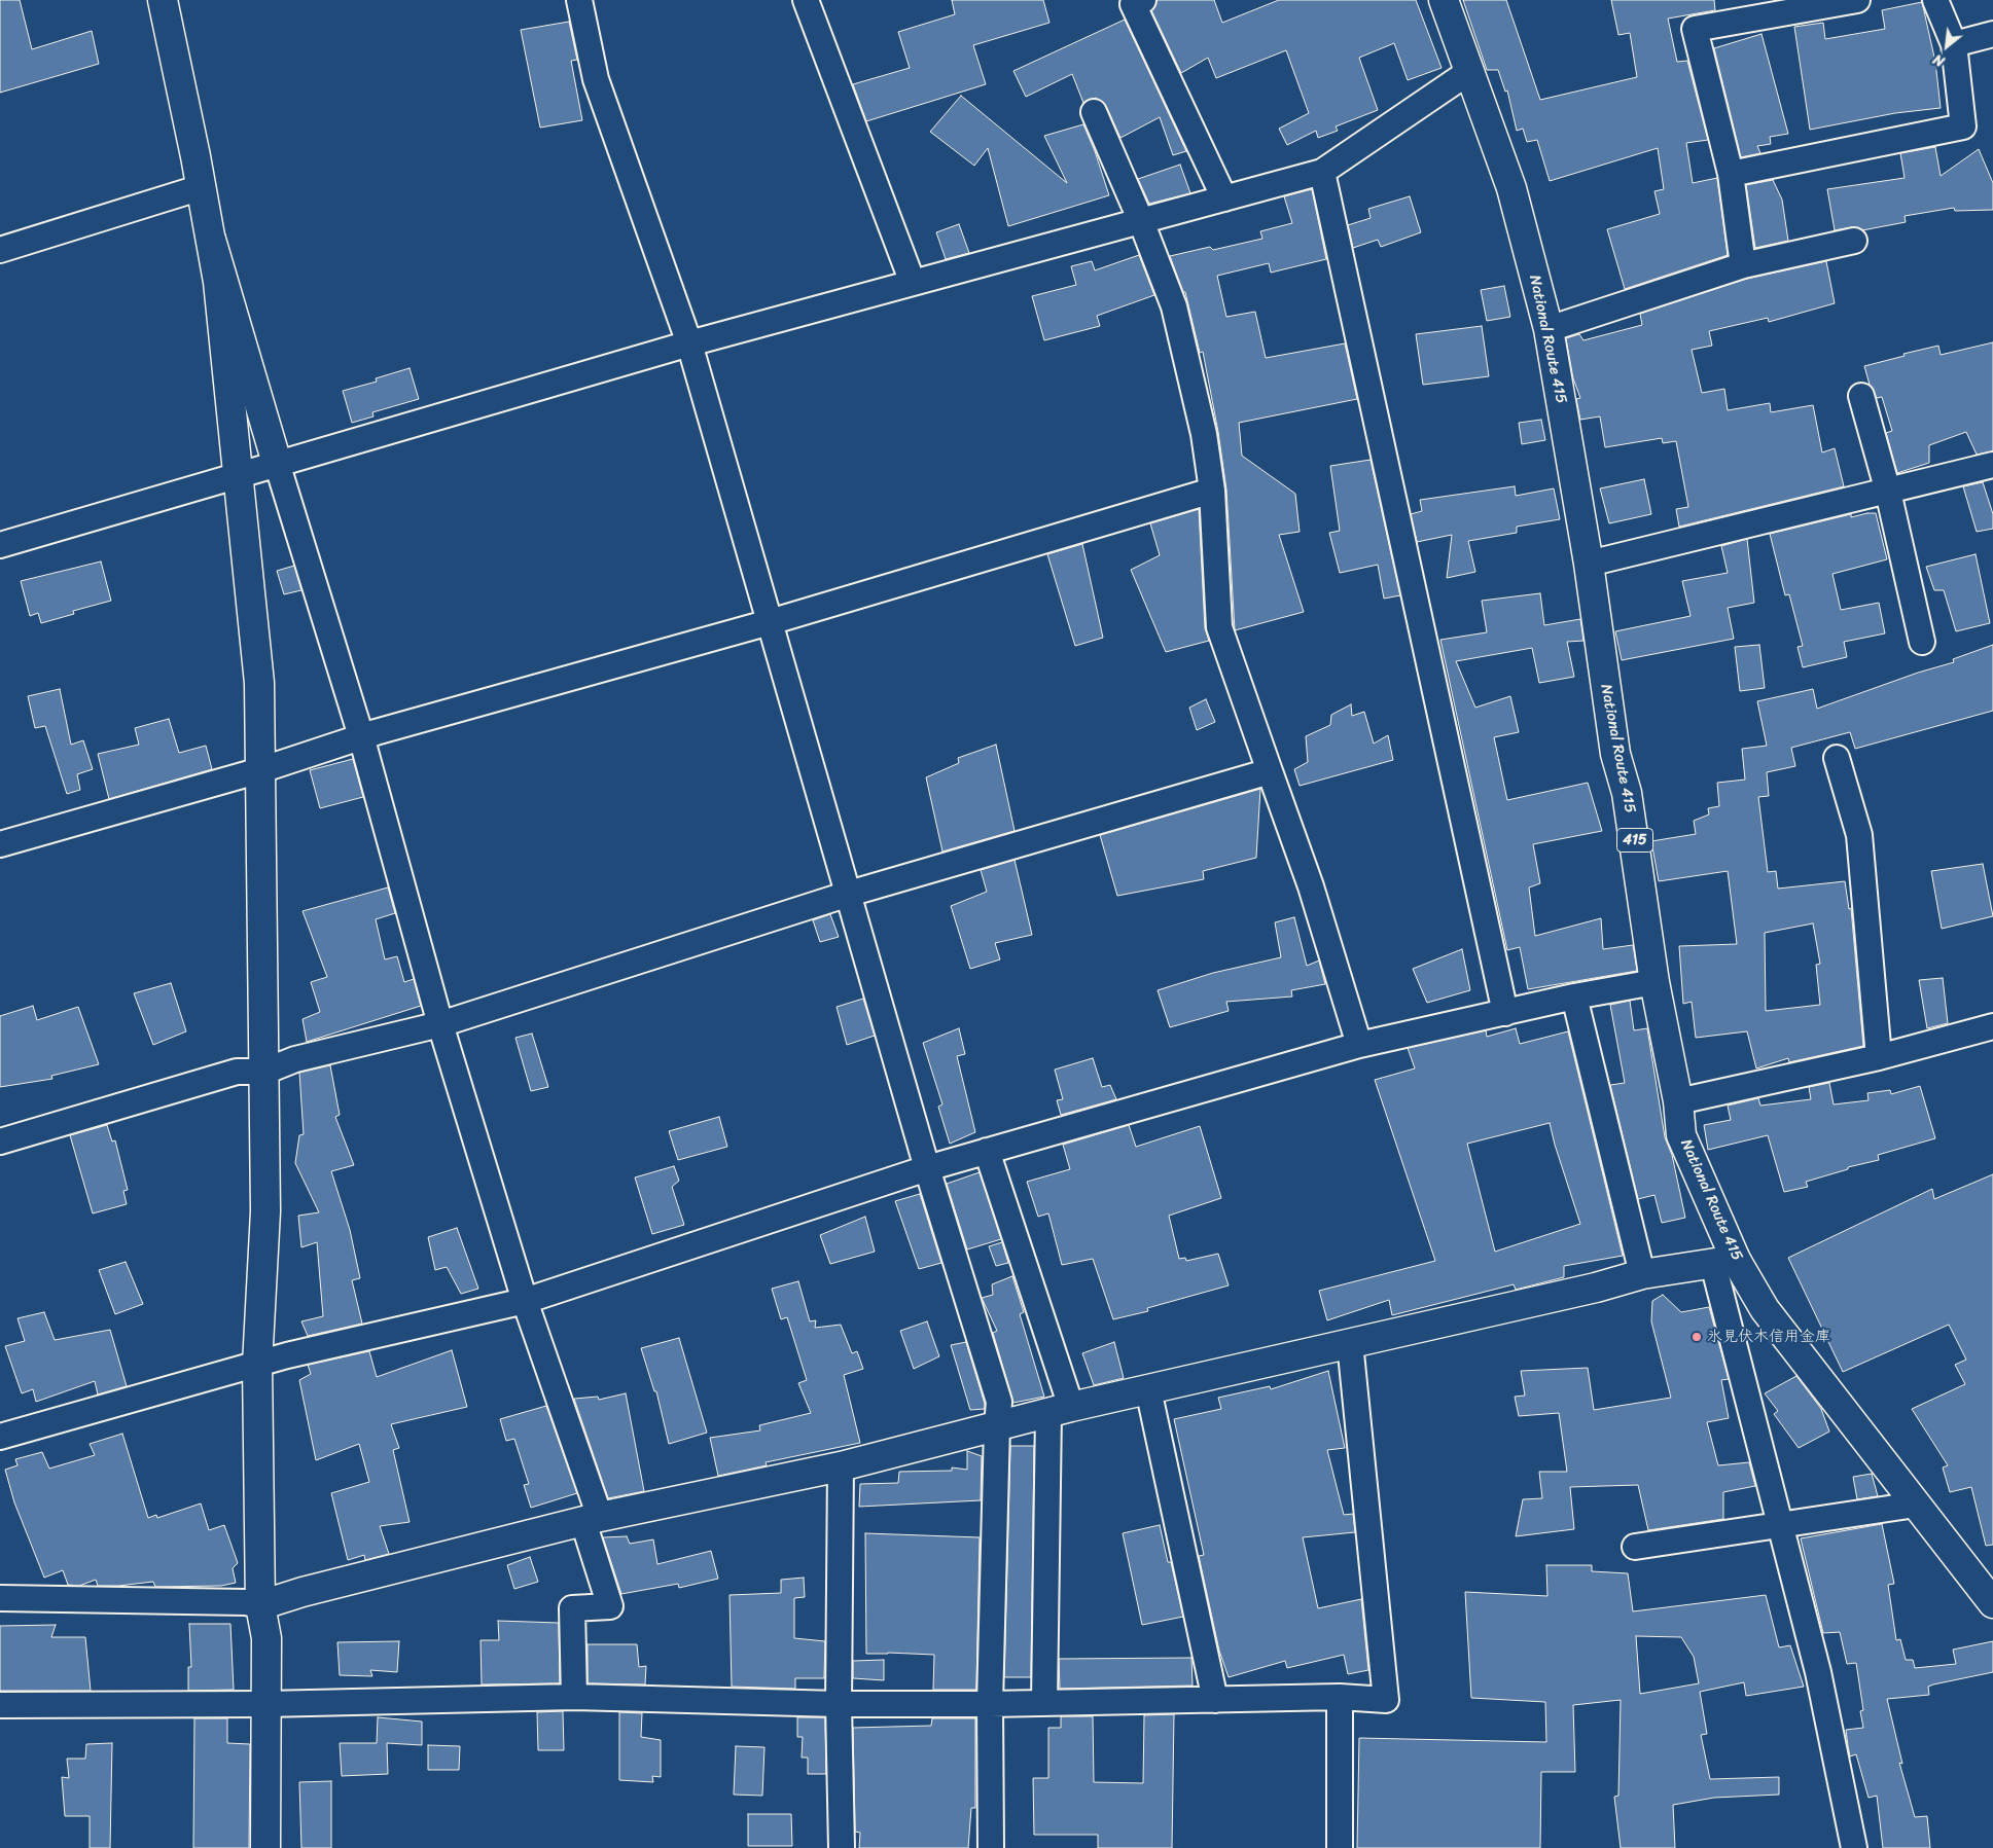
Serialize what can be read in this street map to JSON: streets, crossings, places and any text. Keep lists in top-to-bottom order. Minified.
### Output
{"streets":{"main road":["National Route 415","415"]},"places":["氷見伏木信用金庫"],"north":"bottom left"}
